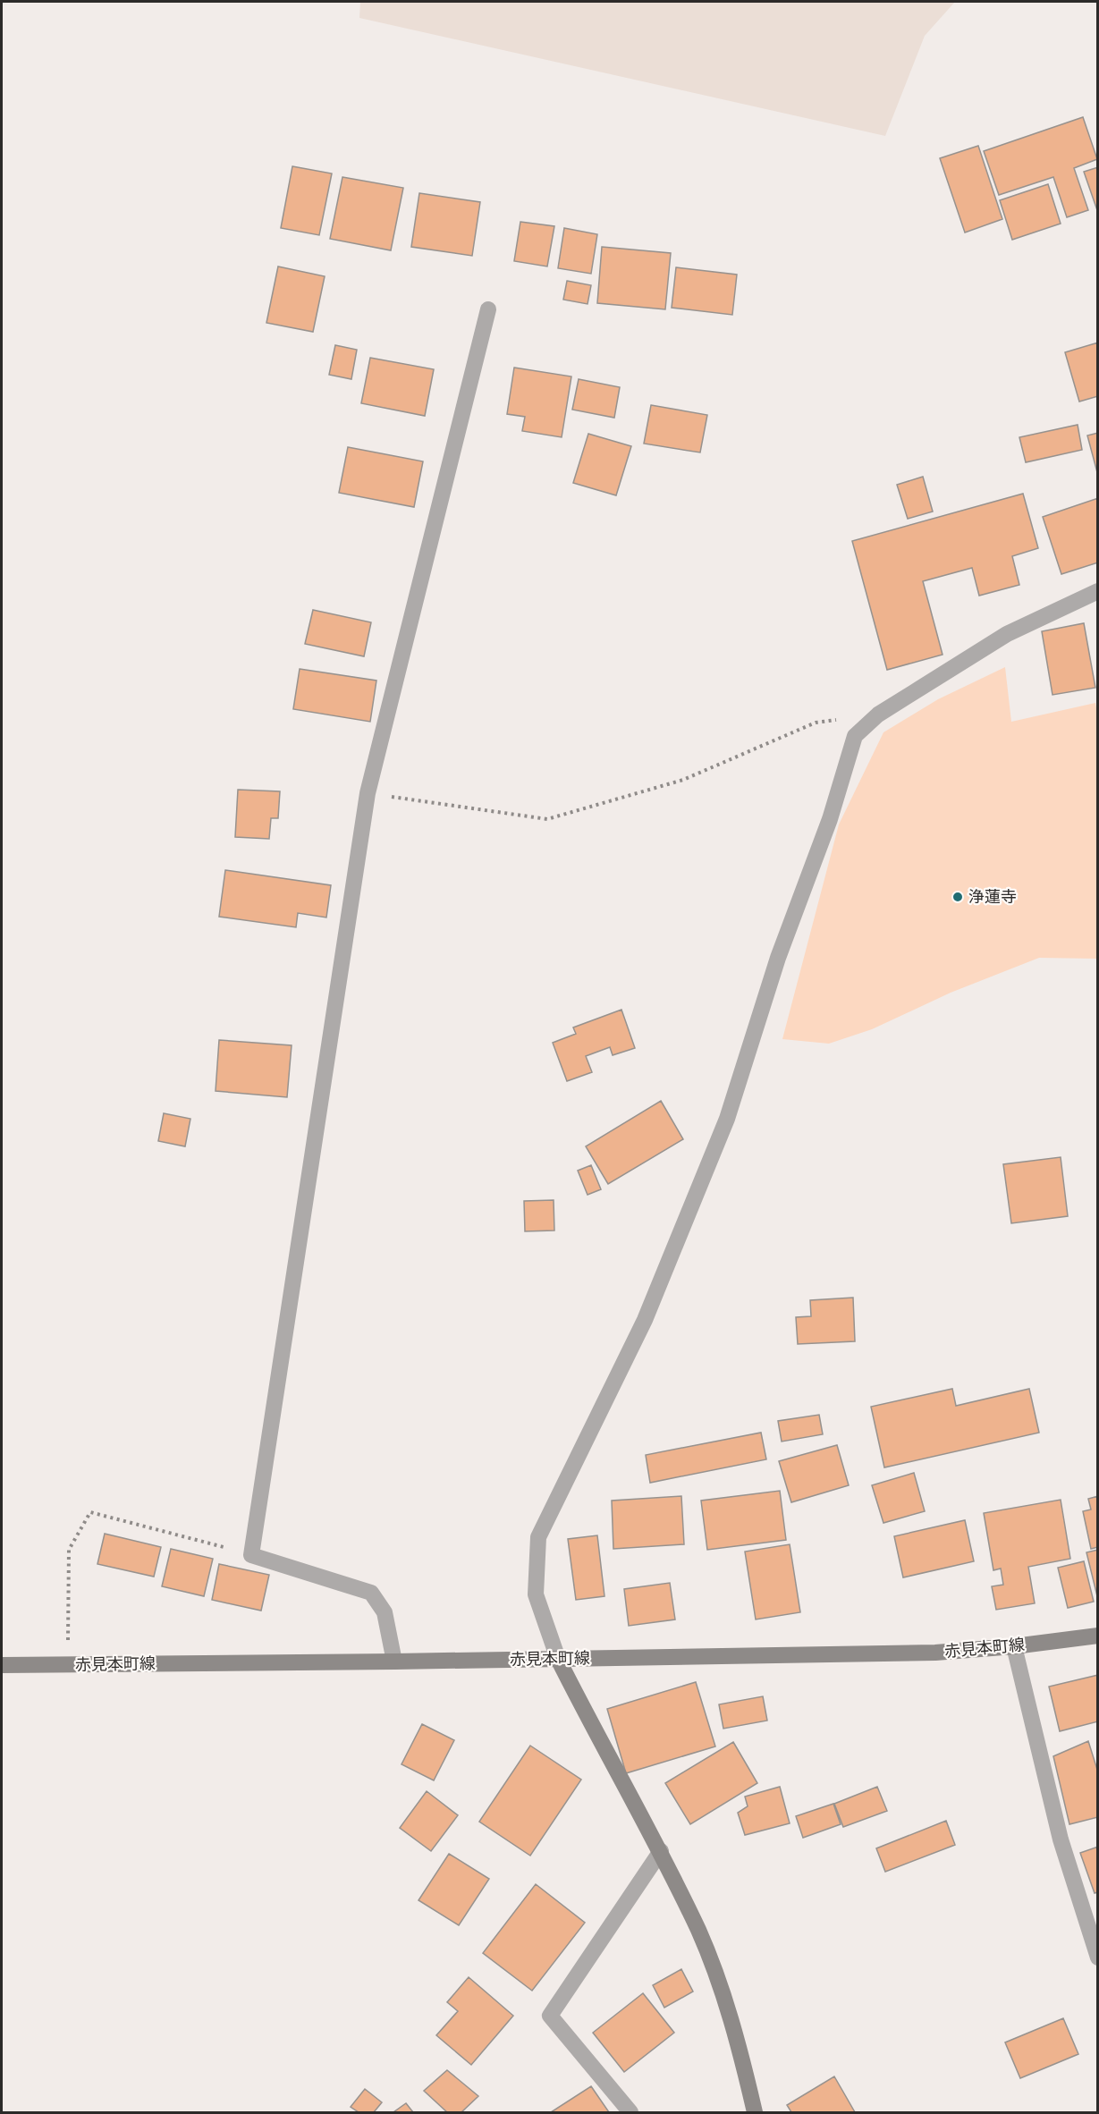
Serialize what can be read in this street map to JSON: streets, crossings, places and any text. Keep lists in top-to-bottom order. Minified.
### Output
{"streets":{"main road":["赤見本町線"]},"places":["浄蓮寺"]}
